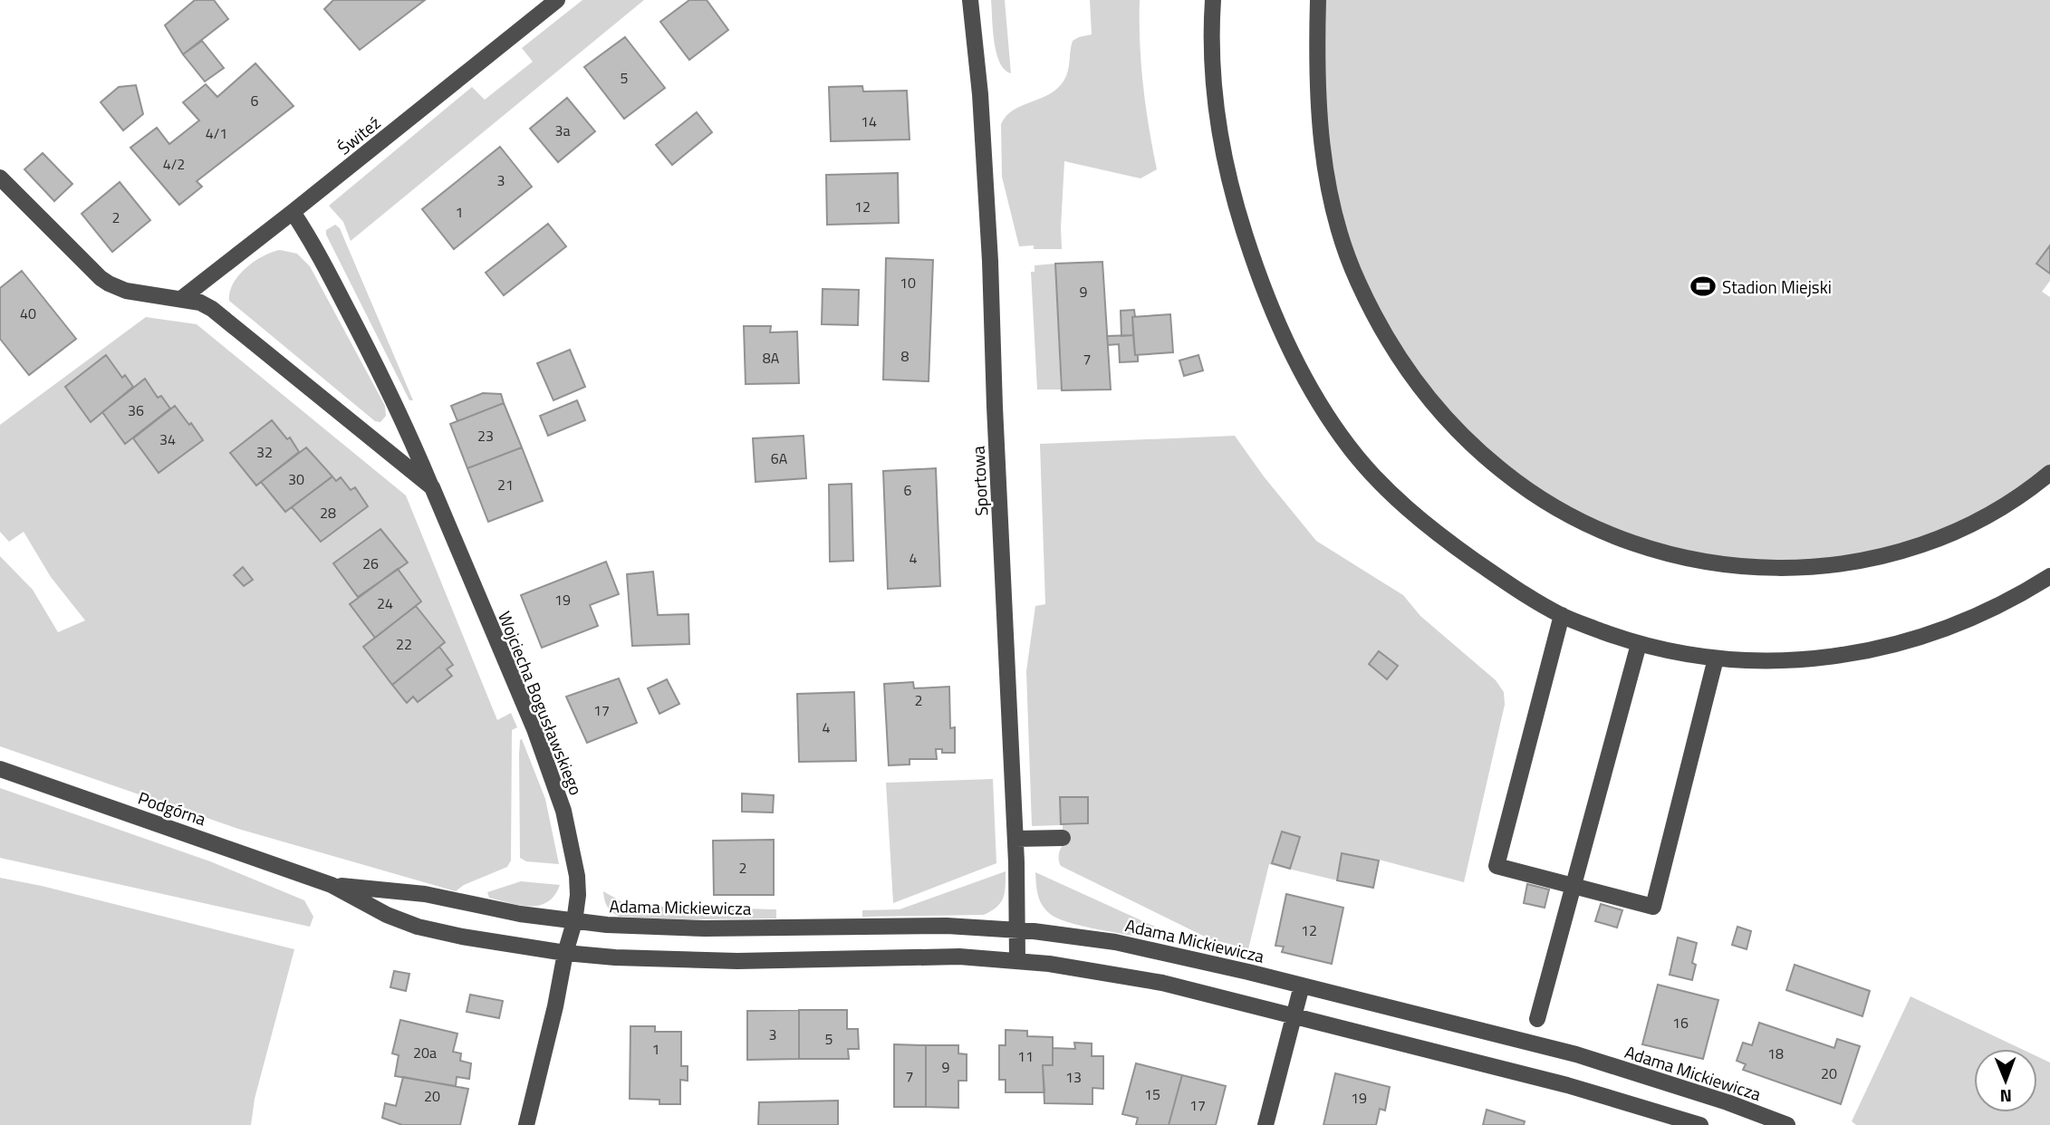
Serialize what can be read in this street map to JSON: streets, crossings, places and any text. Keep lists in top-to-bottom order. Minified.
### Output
{"streets":{"street":["Świteź","Sportowa","Wojciecha Bogusławskiego","Podgórna","Adama Mickiewicza"]},"crossings":[["Świteź","Wojciecha Bogusławskiego"],["Sportowa","Adama Mickiewicza"],["Wojciecha Bogusławskiego","Podgórna"],["Wojciecha Bogusławskiego","Adama Mickiewicza"],["Podgórna","Adama Mickiewicza"]],"places":{"sports":["Stadion Miejski"]},"house_numbers":["5","6","14","3a","4/1","4/2","3","12","1","2","10","9","40","8","8A","7","36","23","34","32","6A","30","21","6","28","4","26","19","24","22","2","17","4","2","12","16","3","5","1","20a","18","11","9","20","7","13","15","20","19","17"],"north":"bottom"}
